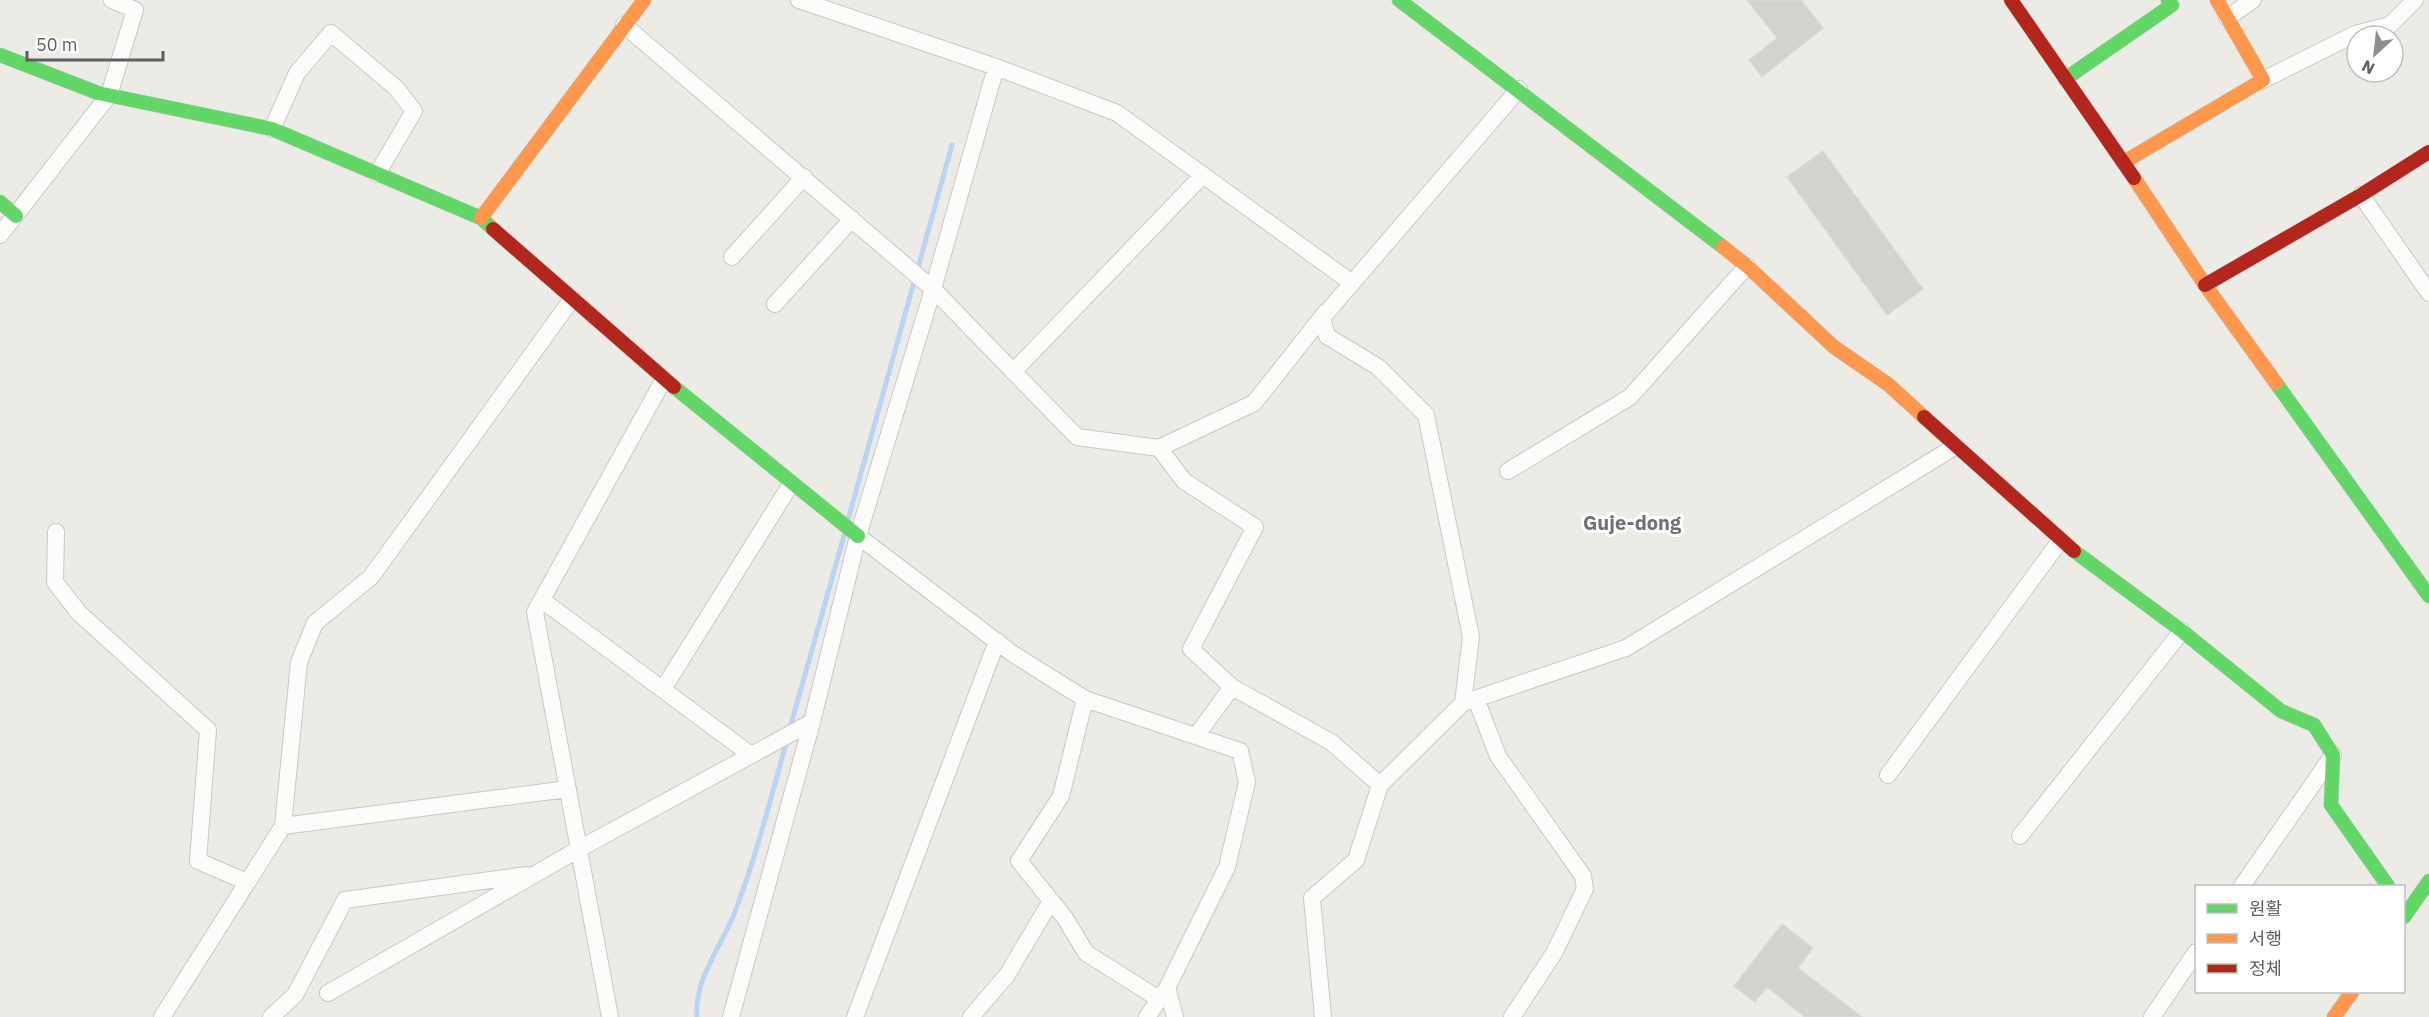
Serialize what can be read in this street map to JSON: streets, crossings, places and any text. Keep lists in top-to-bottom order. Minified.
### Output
{"districts":["Guje-dong"],"legend":["원활","서행","정체"],"scale_bar":"50 m","north":"bottom left"}
